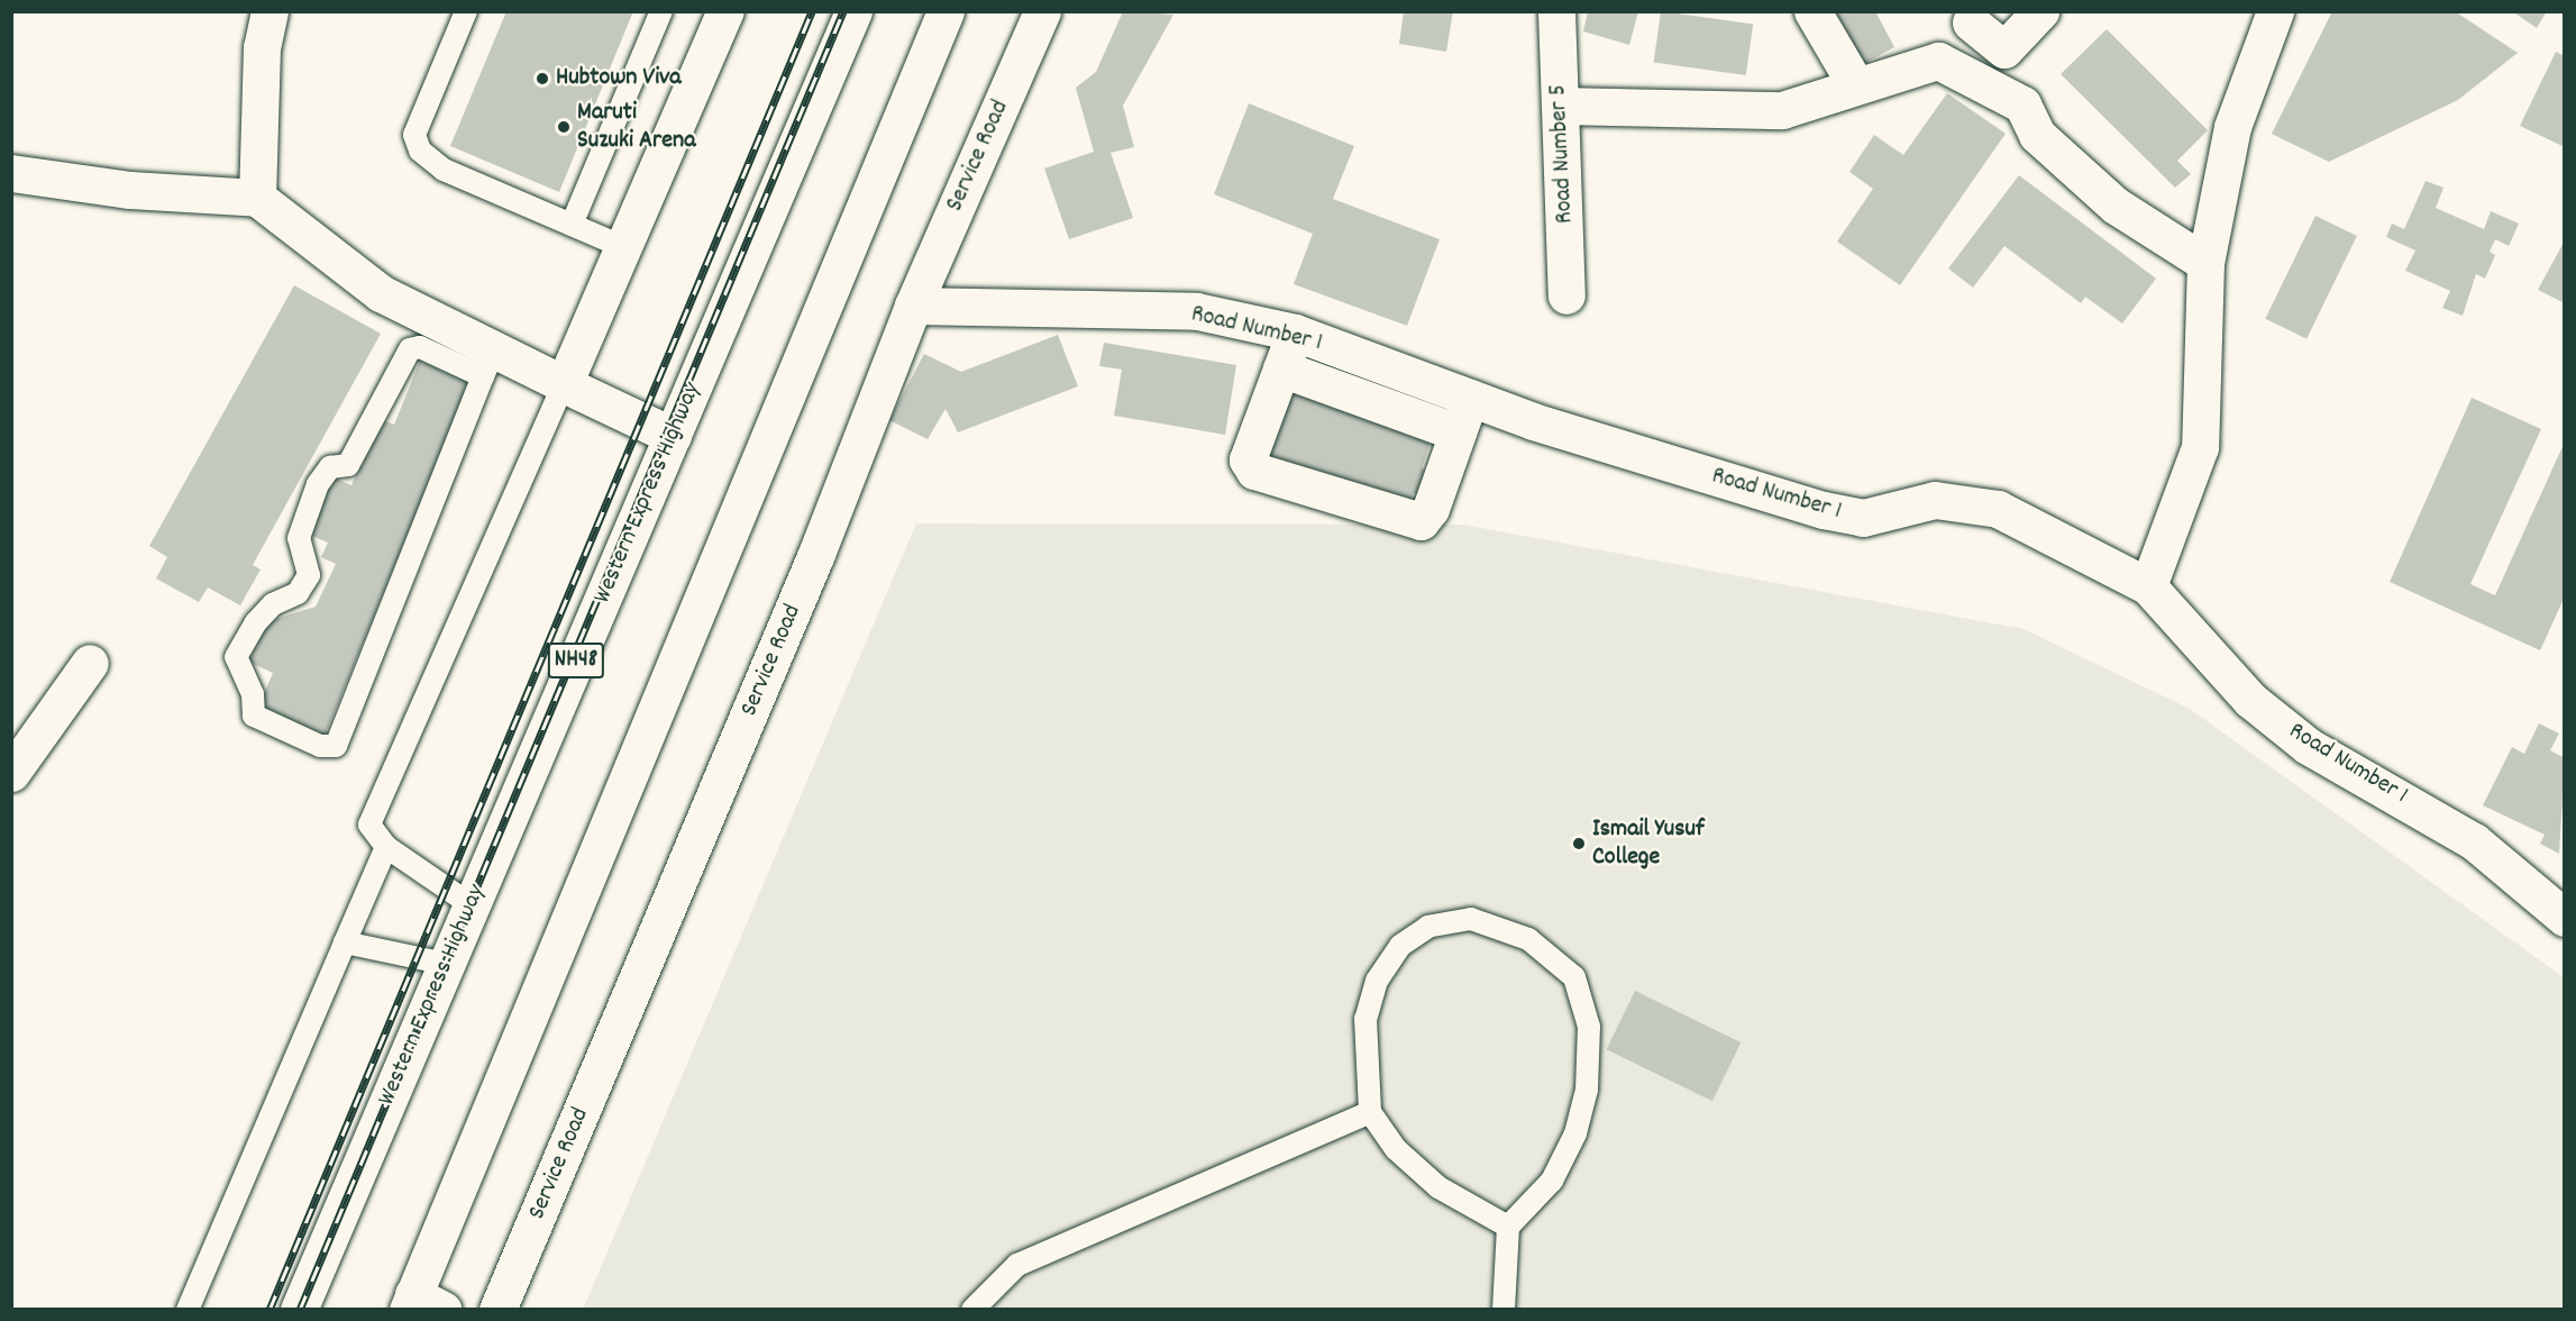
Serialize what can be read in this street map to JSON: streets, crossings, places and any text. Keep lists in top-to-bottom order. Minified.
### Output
{"streets":{"main road":["Road Number 5","Service Road","Road Number 1","Western Express Highway","NH48"]},"crossings":[["Service Road","Road Number 1"]],"places":["Hubtown Viva","Maruti Suzuki Arena","Ismail Yusuf College"]}
